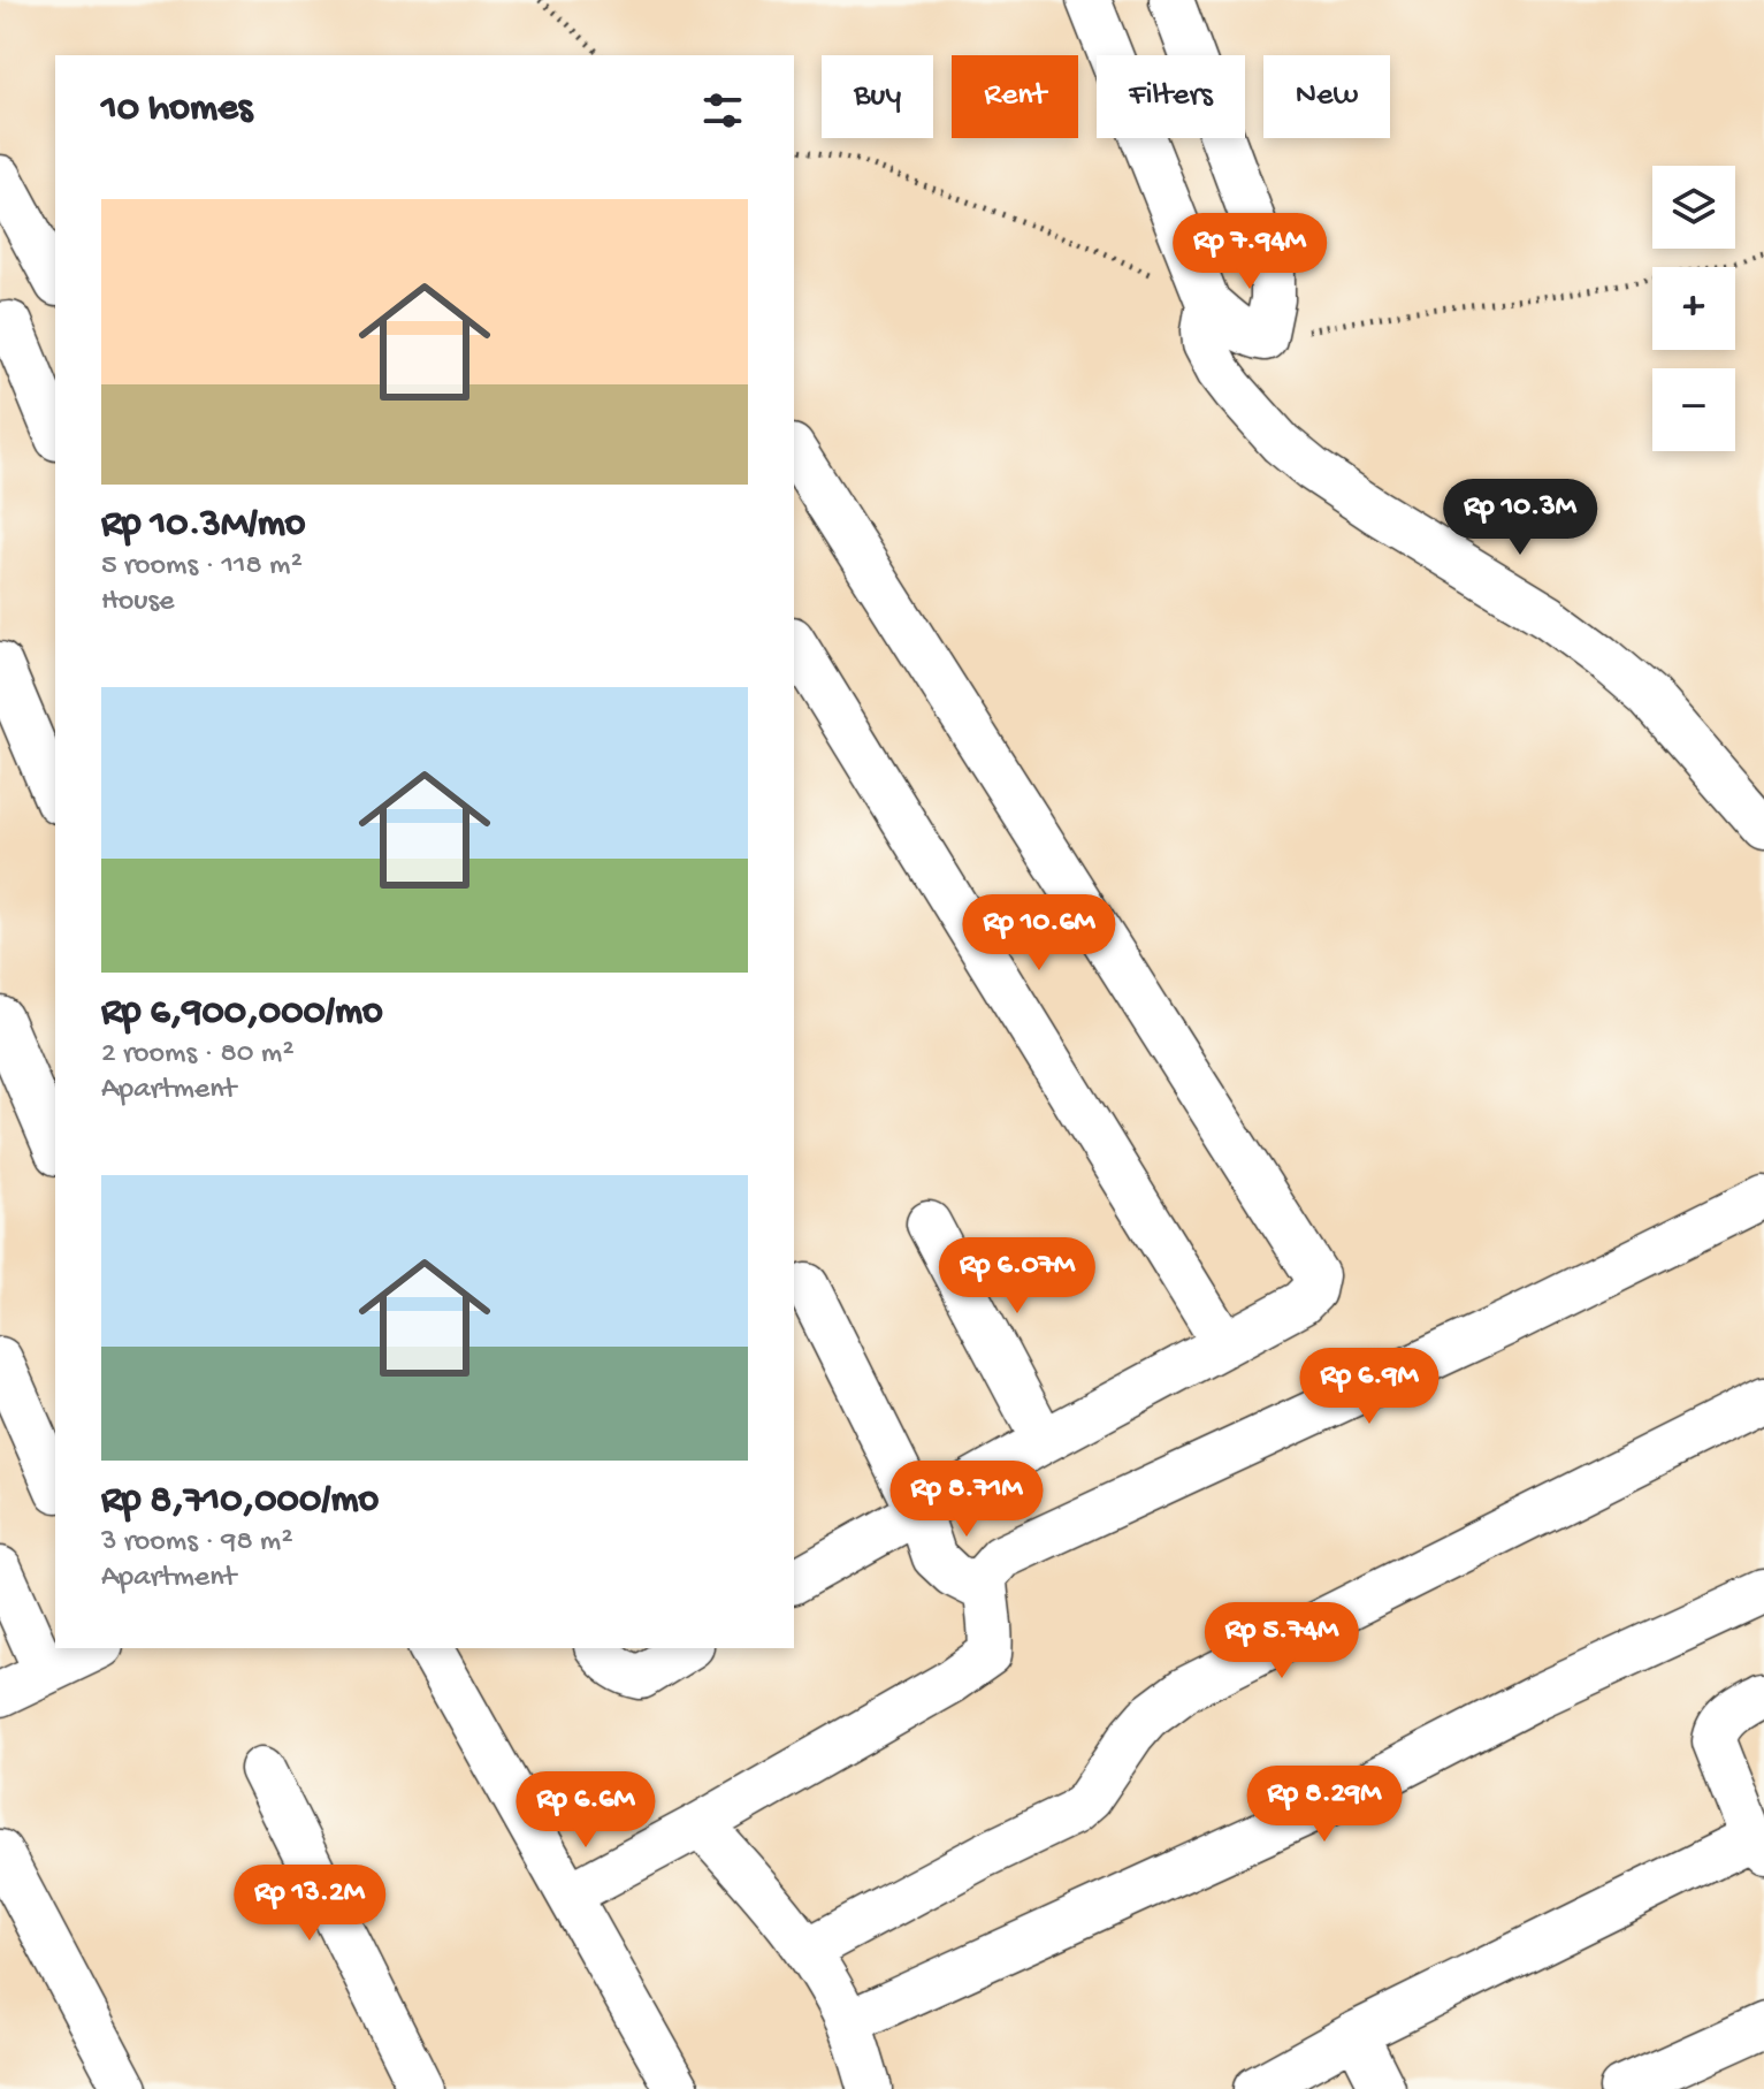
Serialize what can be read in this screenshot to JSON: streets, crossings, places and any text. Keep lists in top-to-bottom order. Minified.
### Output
{"page":{"chip":["Buy","Rent","Filters","New"],"heading":"10 homes","map_buttons":["+","−"],"list":[{"name":"Rp 10.3M/mo","note":"5 rooms · 118 m² · House"},{"name":"Rp 6,900,000/mo","note":"2 rooms · 80 m² · Apartment"},{"name":"Rp 8,710,000/mo","note":"3 rooms · 98 m² · Apartment"}],"price":["Rp 7.94M","Rp 10.3M","Rp 10.6M","Rp 6.07M","Rp 6.9M","Rp 8.71M","Rp 5.74M","Rp 8.29M","Rp 6.6M","Rp 13.2M"]}}
